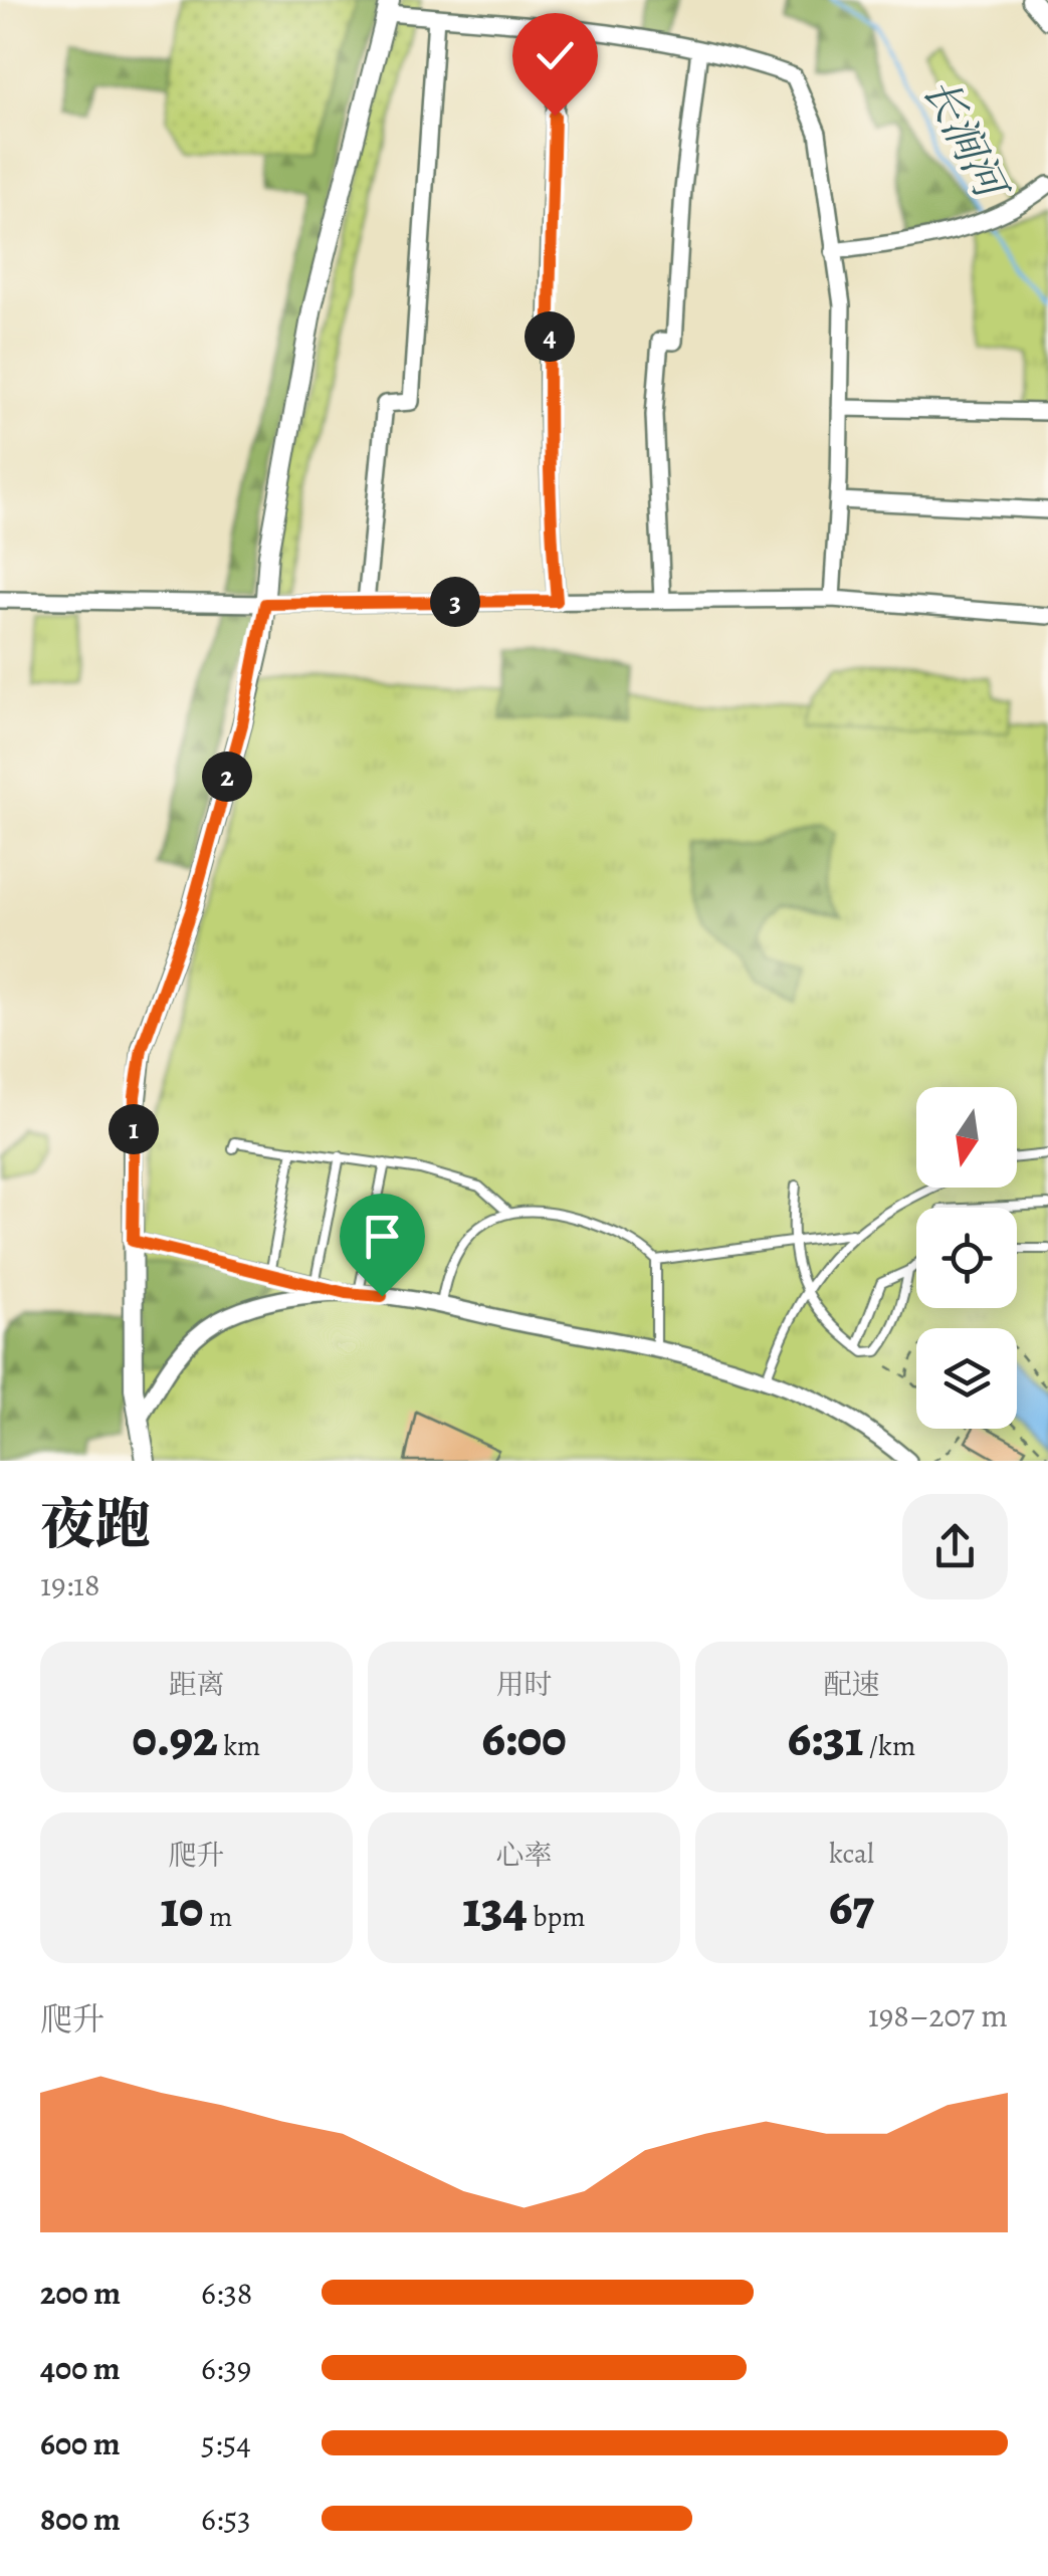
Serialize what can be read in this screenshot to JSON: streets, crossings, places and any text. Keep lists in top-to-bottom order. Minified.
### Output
{"water":["长涧河"],"north":"bottom","page":{"pins":["4","3","2","1"],"heading":["夜跑","19:18"],"stats":[["距离","0.92 km"],["用时","6:00"],["配速","6:31 /km"],["爬升","10 m"],["心率","134 bpm"],["kcal","67"]],"chart":["爬升","198–207 m"],"list":[{"name":"200 m","note":"6:38"},{"name":"400 m","note":"6:39"},{"name":"600 m","note":"5:54"},{"name":"800 m","note":"6:53"}]}}
